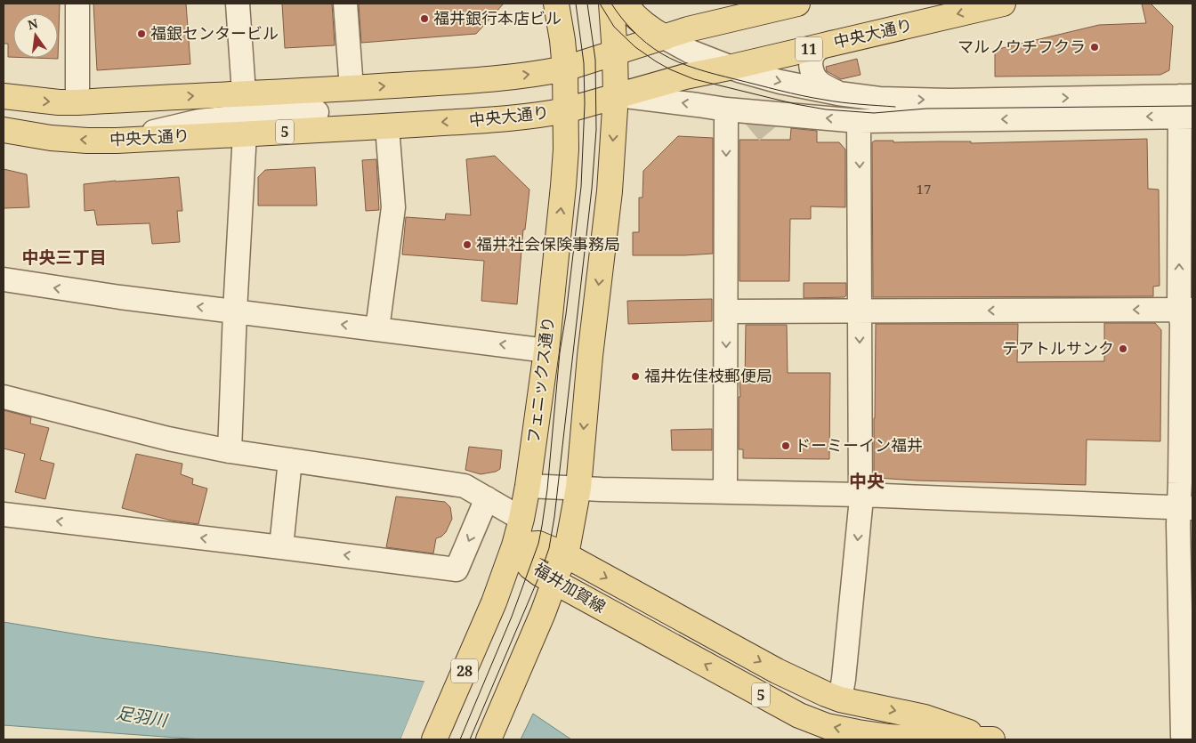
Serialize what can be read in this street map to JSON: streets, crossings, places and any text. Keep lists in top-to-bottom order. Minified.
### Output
{"streets":{"main road":["中央大通り","11","5","フェニックス通り","福井加賀線","28"]},"crossings":[["中央大通り","フェニックス通り"],["フェニックス通り","福井加賀線"]],"districts":["中央三丁目","中央"],"water":["足羽川"],"places":["福井銀行本店ビル","福銀センタービル","マルノウチフクラ","福井社会保険事務局","テアトルサンク","福井佐佳枝郵便局","ドーミーイン福井"],"house_numbers":["17"],"north":"top"}
